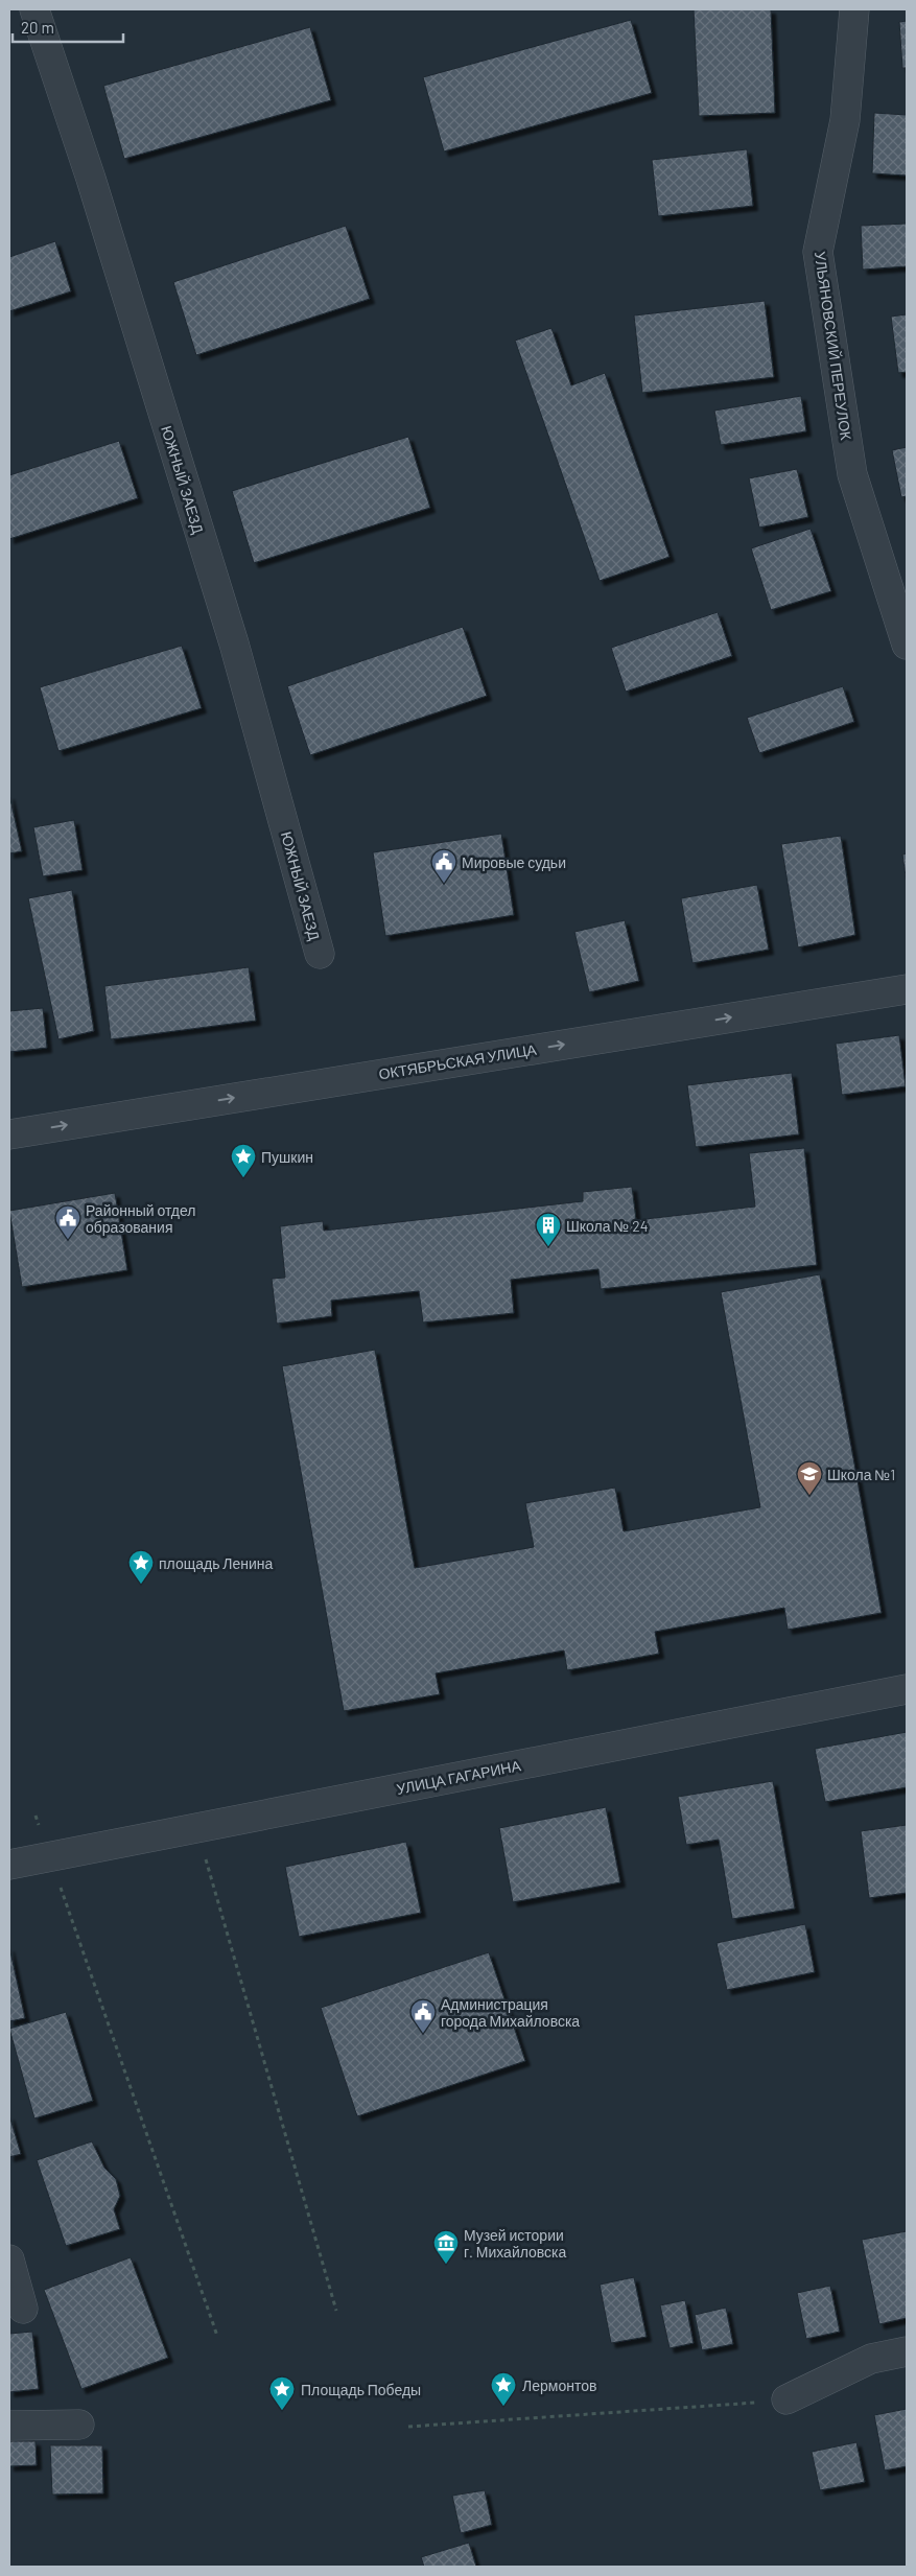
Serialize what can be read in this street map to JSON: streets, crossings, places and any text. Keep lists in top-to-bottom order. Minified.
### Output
{"streets":{"street":["УЛЬЯНОВСКИЙ ПЕРЕУЛОК","ЮЖНЫЙ ЗАЕЗД","ОКТЯБРЬСКАЯ УЛИЦА","УЛИЦА ГАГАРИНА"]},"one_way":["ОКТЯБРЬСКАЯ УЛИЦА"],"places":{"public building":["Мировые судьи","Районный отдел образования","Администрация города Михайловска"],"place":["Пушкин","площадь Ленина","Лермонтов","Площадь Победы"],"building":["Школа № 24"],"school or university":["Школа №1"],"museum":["Музей истории г. Михайловска"]},"scale_bar":"20 m"}
